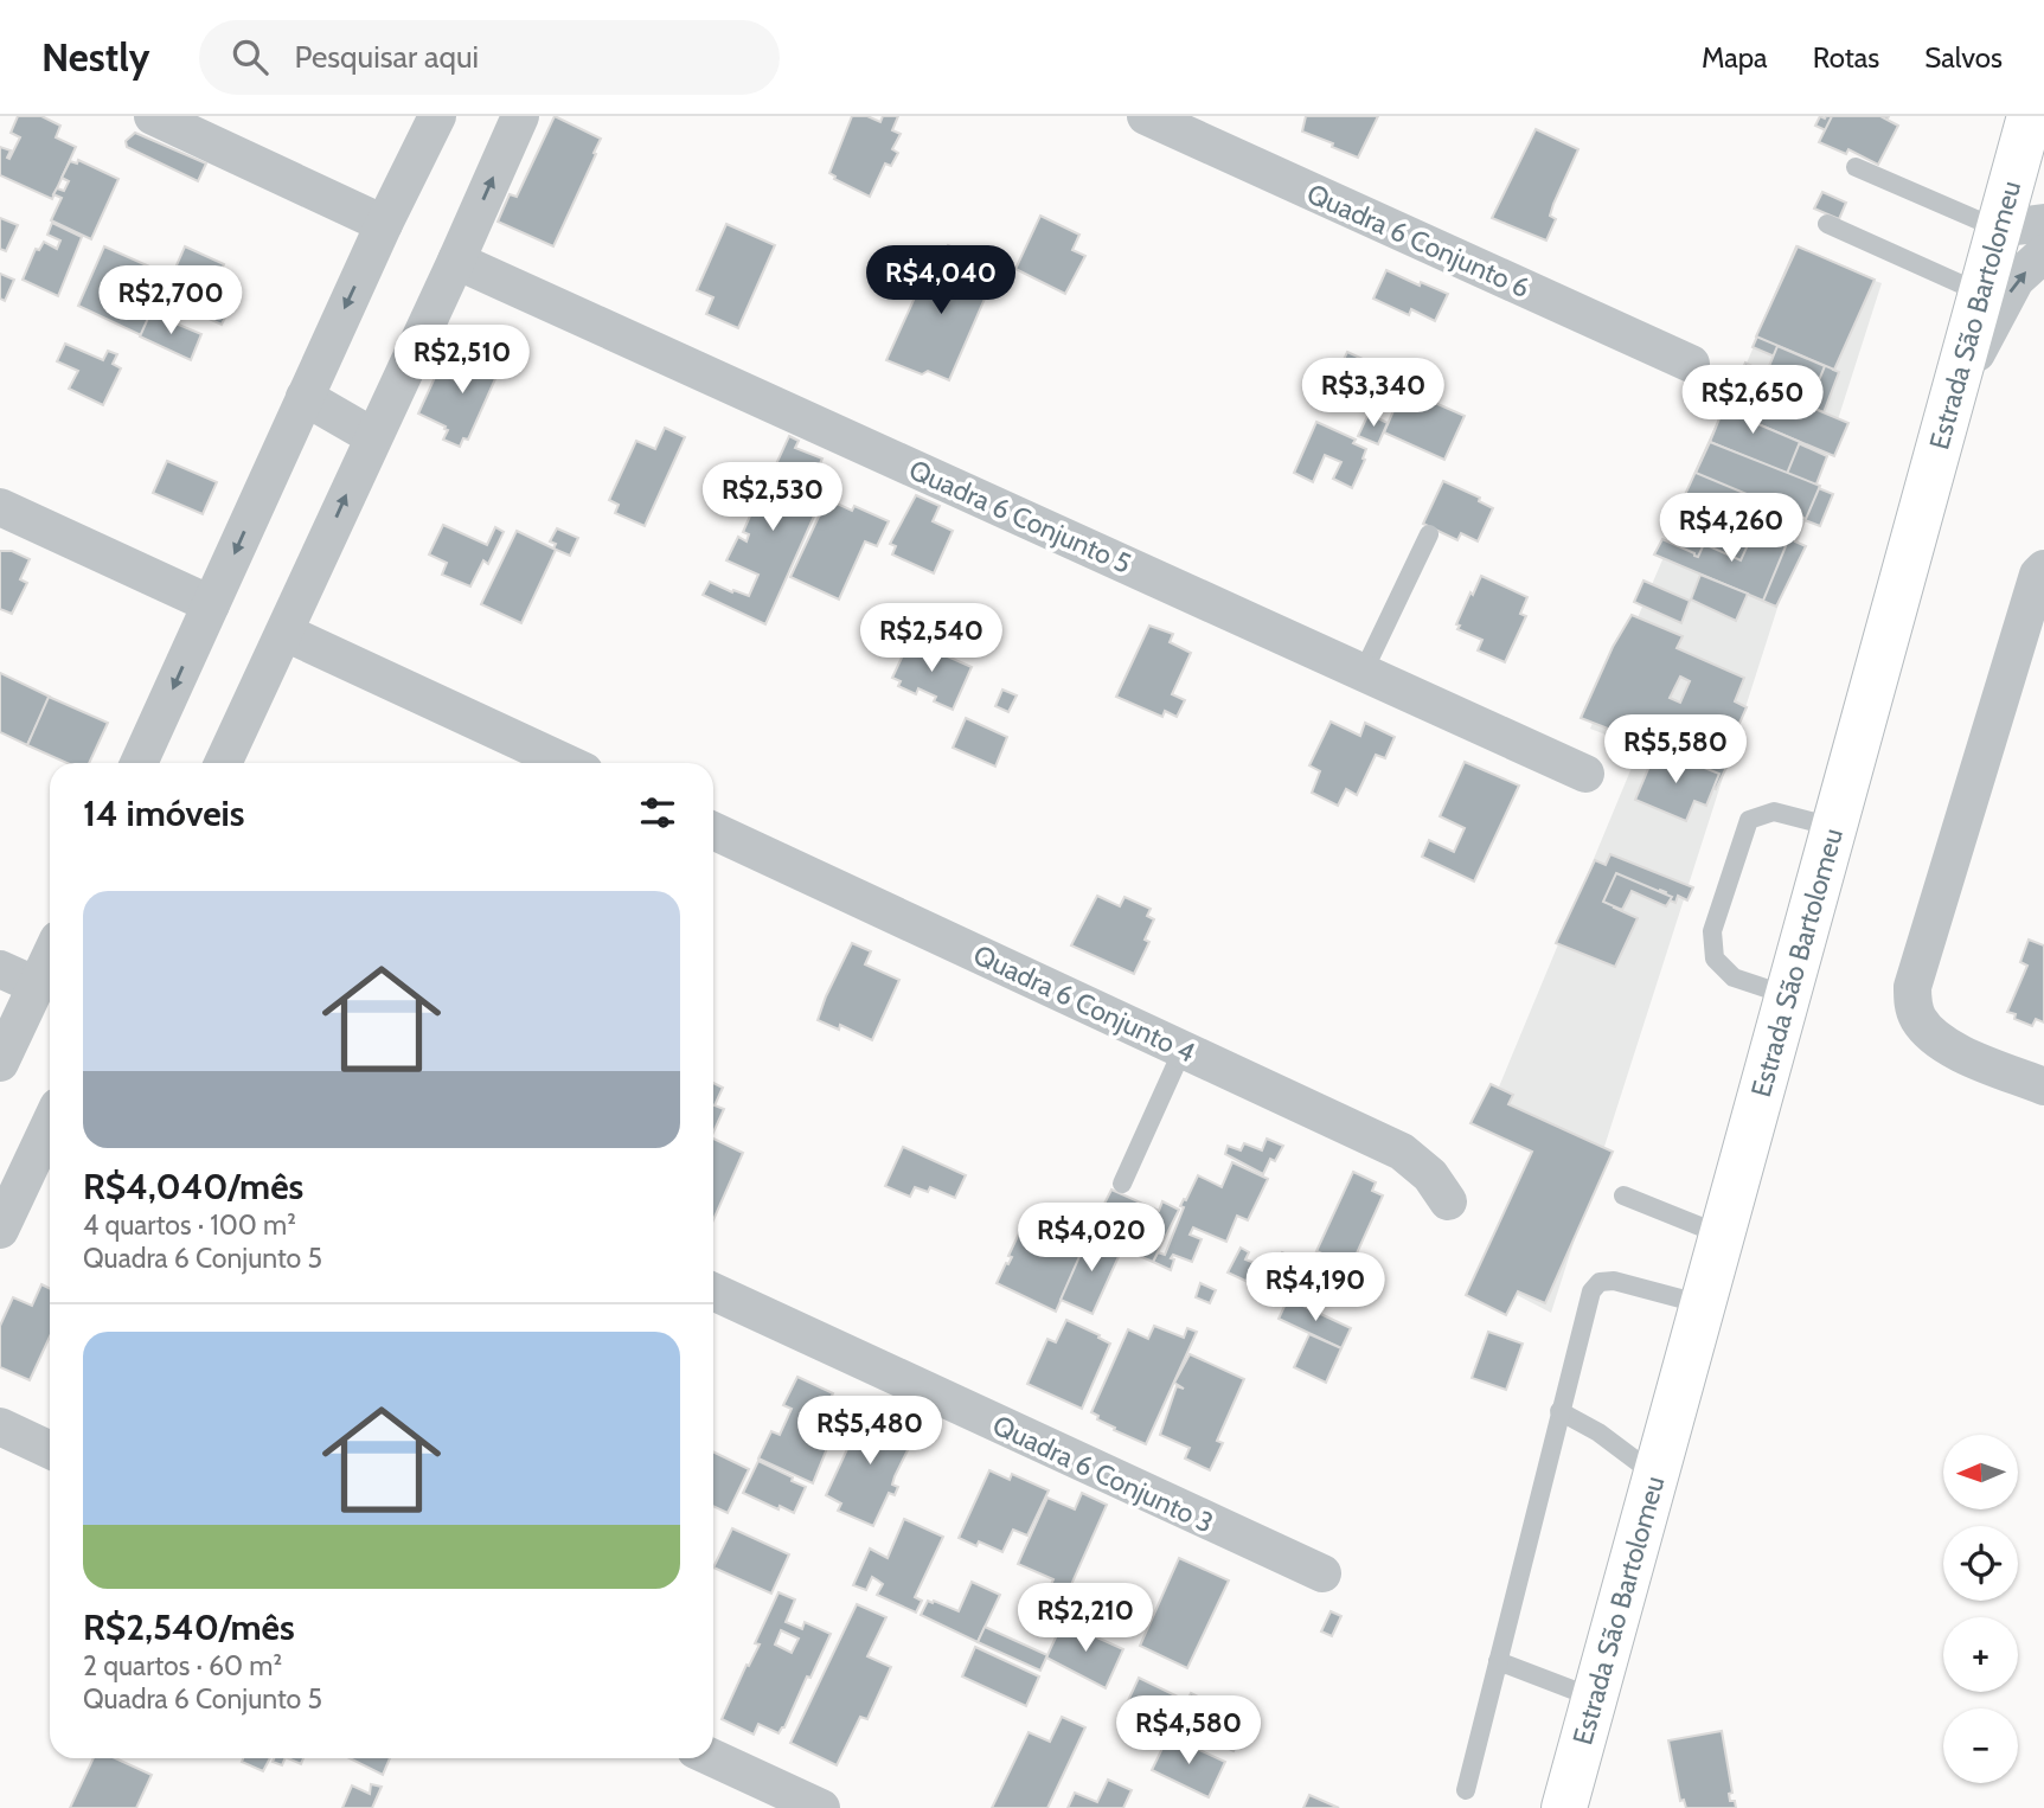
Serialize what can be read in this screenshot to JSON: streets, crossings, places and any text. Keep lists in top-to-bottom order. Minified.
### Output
{"streets":{"street":["Quadra 6 Conjunto 6","Estrada São Bartolomeu","Quadra 6 Conjunto 5","Quadra 6 Conjunto 4","Quadra 6 Conjunto 3"]},"north":"left","page":{"header":"Nestly","search":"Pesquisar aqui","nav":["Mapa","Rotas","Salvos"],"price":["R$4,040","R$2,700","R$2,510","R$3,340","R$2,650","R$2,530","R$4,260","R$2,540","R$5,580","R$4,020","R$4,190","R$5,480","R$2,210","R$4,580"],"heading":"14 imóveis","list":[{"name":"R$4,040/mês","note":"4 quartos · 100 m² · Quadra 6 Conjunto 5"},{"name":"R$2,540/mês","note":"2 quartos · 60 m² · Quadra 6 Conjunto 5"}],"map_buttons":["+","−"]}}
